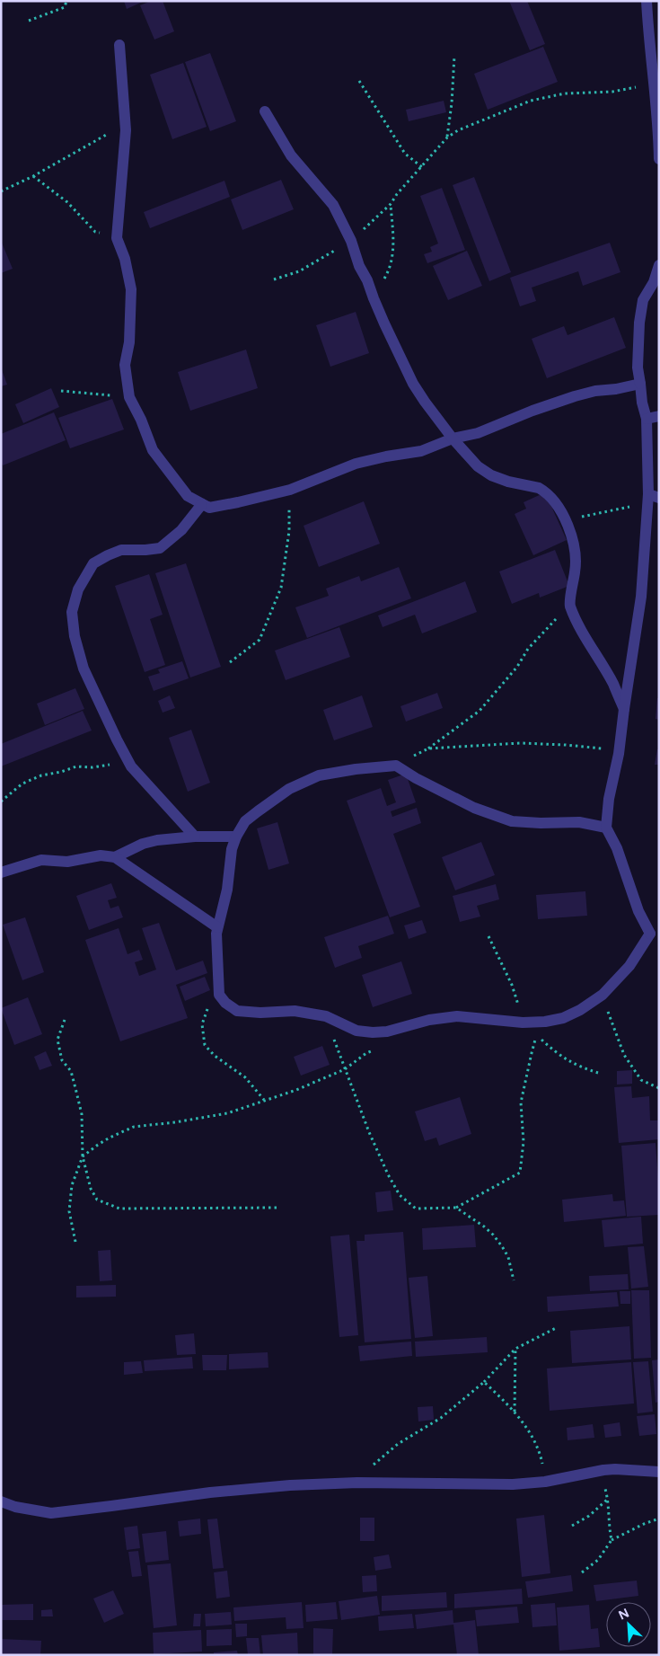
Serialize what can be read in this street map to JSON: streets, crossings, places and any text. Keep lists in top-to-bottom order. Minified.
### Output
{"north":"top left"}
